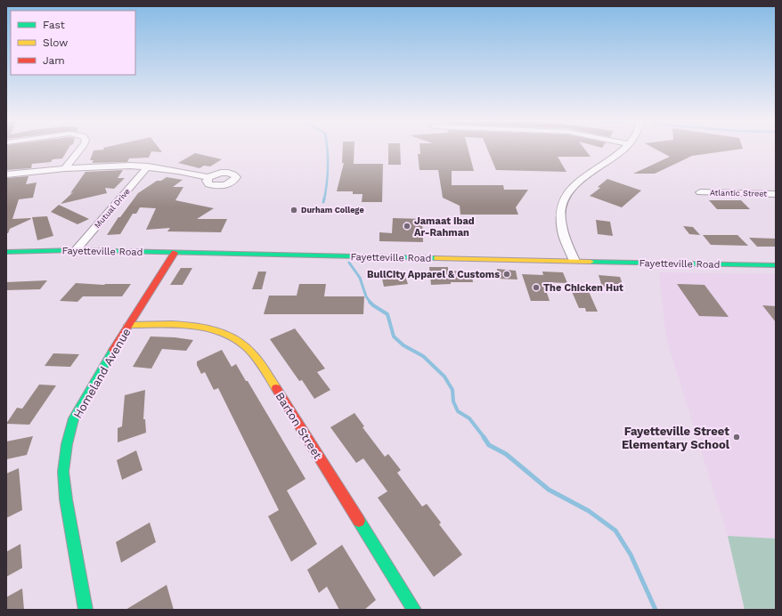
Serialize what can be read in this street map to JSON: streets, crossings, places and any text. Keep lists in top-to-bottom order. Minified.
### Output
{"streets":{"main road":["Fayetteville Road","Homeland Avenue","Barton Street"],"street":["Atlantic Street","Mutual Drive"]},"crossings":[["Mutual Drive","Fayetteville Road"],["Fayetteville Road","Homeland Avenue"],["Homeland Avenue","Barton Street"]],"places":["Durham College","Jamaat Ibad Ar-Rahman","BullCity Apparel & Customs","The Chicken Hut","Fayetteville Street Elementary School"],"legend":["Fast","Slow","Jam"]}
